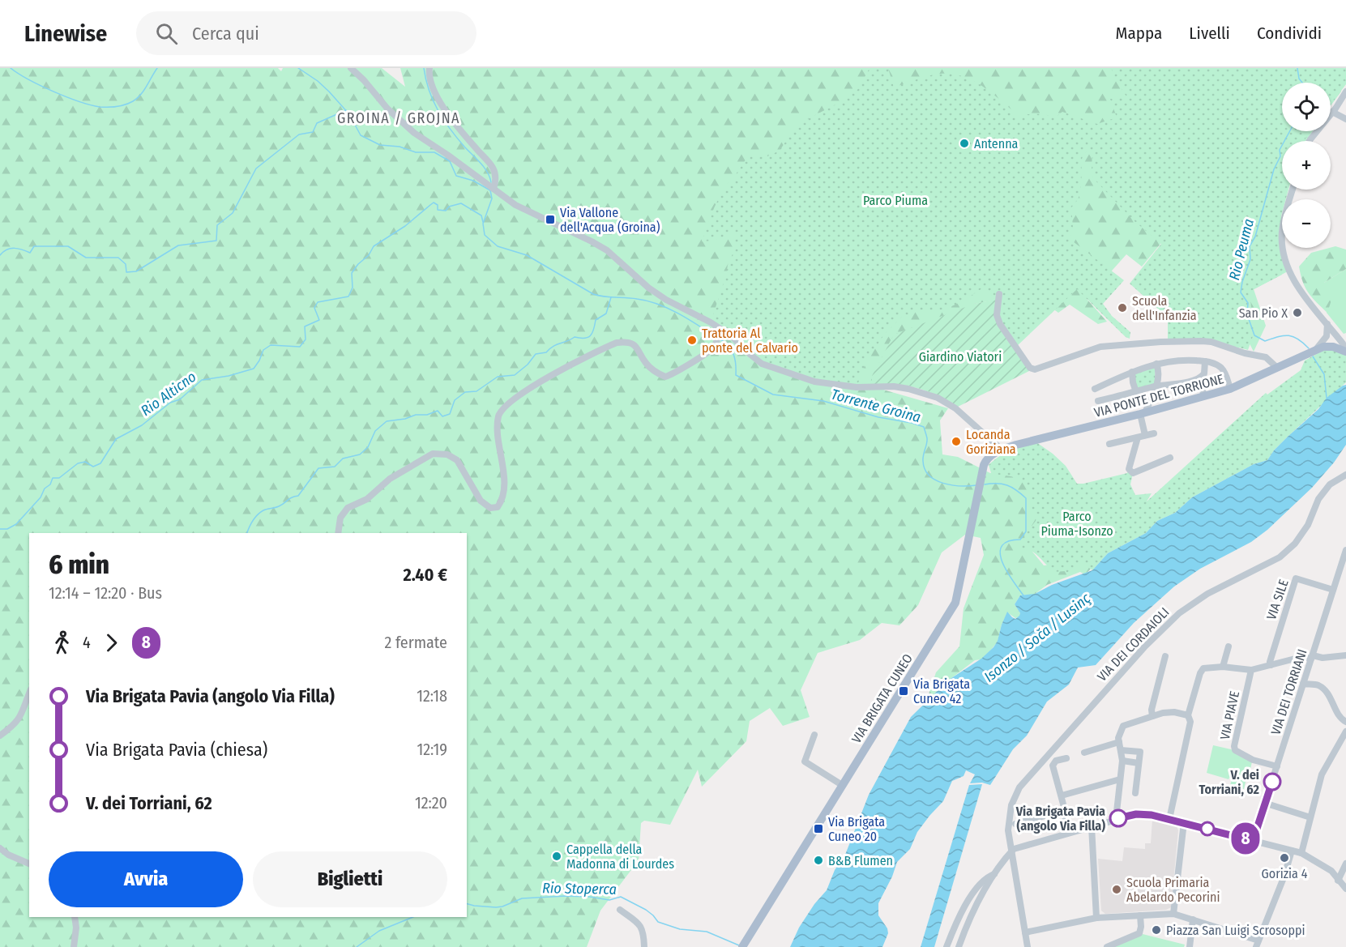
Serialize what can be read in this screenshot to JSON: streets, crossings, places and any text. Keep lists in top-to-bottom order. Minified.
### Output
{"streets":{"main road":["VIA PONTE DEL TORRIONE","VIA BRIGATA CUNEO"],"street":["VIA SILE","VIA DEI CORDAIOLI","VIA DEI TORRIANI","VIA PIAVE"]},"crossings":[["VIA PONTE DEL TORRIONE","VIA BRIGATA CUNEO"],["VIA SILE","VIA DEI TORRIANI"],["VIA DEI TORRIANI","VIA PIAVE"]],"districts":["GROINA / GROJNA"],"water":["Rio Peuma","Rio Alticno","Torrente Groina","Isonzo / Soča / Lusinç","Rio Stoperca"],"parks":["Parco Piuma","Giardino Viatori","Parco Piuma-Isonzo"],"places":{"other":["Antenna","Scuola dell'Infanzia","San Pio X","Trattoria Al ponte del Calvario","Locanda Goriziana","V. dei Torriani, 62","Via Brigata Pavia (angolo Via Filla)","Cappella della Madonna di Lourdes","Gorizia 4","B&B Flumen","Scuola Primaria Abelardo Pecorini","Piazza San Luigi Scrosoppi"],"transit":["Via Vallone dell'Acqua (Groina)","Via Brigata Cuneo 42","Via Brigata Cuneo 20"]},"lines":["bus line 8"],"page":{"header":"Linewise","search":"Cerca qui","nav":["Mappa","Livelli","Condividi"],"on_map":"8","map_buttons":["+","−"],"heading":["6 min","12:14 – 12:20 · Bus","2.40 €"],"legs":["4","8","2 fermate"],"list":[{"name":"Via Brigata Pavia (angolo Via Filla)","value":"12:18"},{"name":"Via Brigata Pavia (chiesa)","value":"12:19"},{"name":"V. dei Torriani, 62","value":"12:20"}],"buttons":["Avvia","Biglietti"]}}
